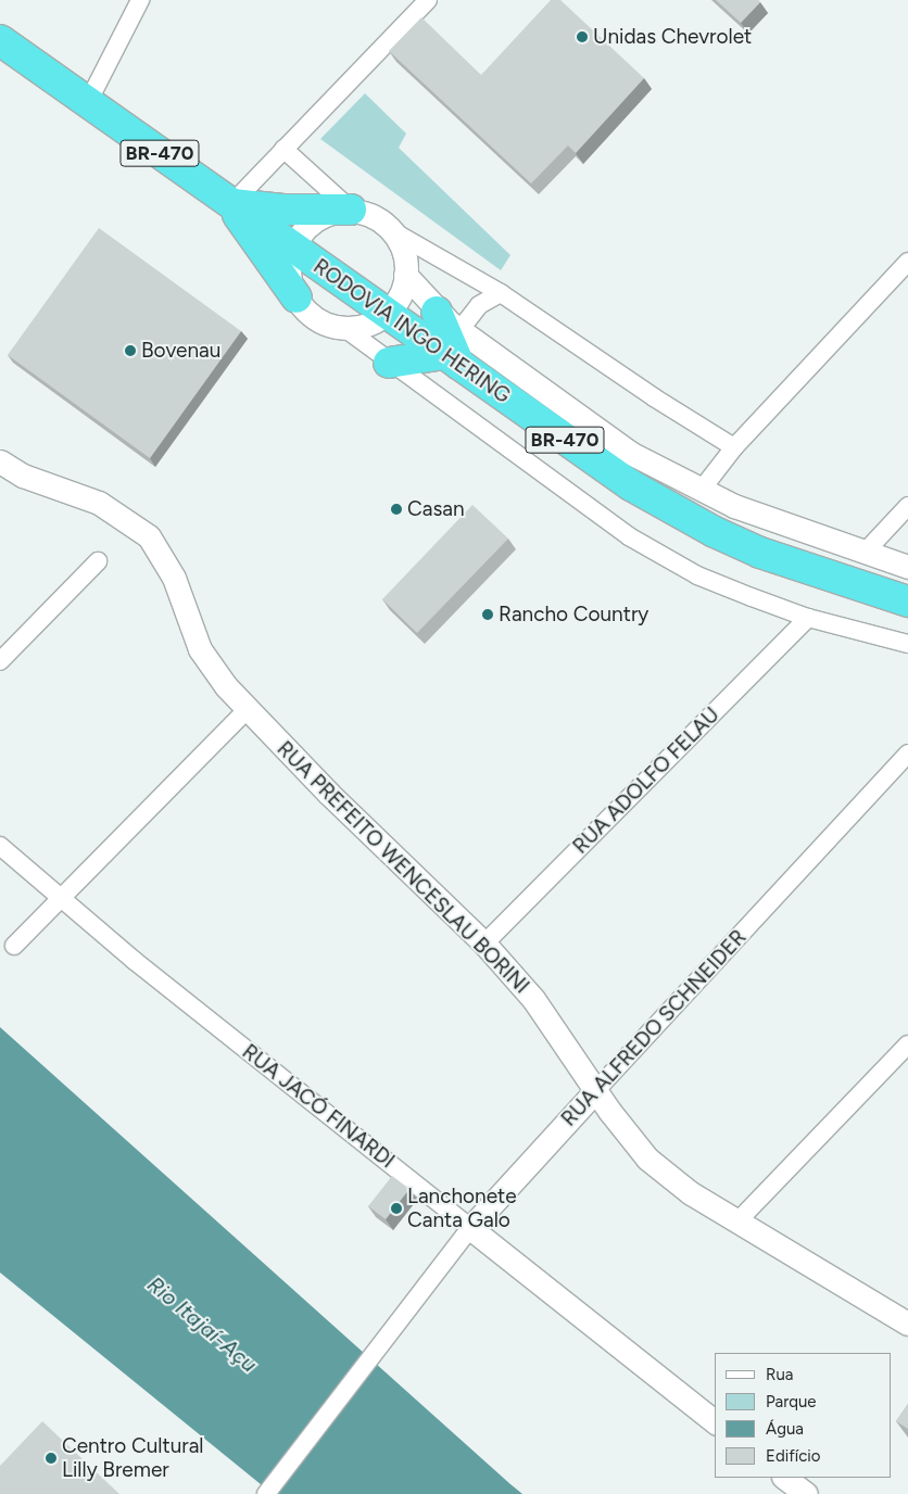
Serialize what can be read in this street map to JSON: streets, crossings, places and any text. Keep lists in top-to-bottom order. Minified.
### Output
{"streets":{"highway":["BR-470","RODOVIA INGO HERING"],"street":["RUA ADOLFO FELAU","RUA PREFEITO WENCESLAU BORINI","RUA ALFREDO SCHNEIDER","RUA JACÓ FINARDI"]},"crossings":[["RUA ADOLFO FELAU","RUA PREFEITO WENCESLAU BORINI"],["RUA PREFEITO WENCESLAU BORINI","RUA ALFREDO SCHNEIDER"],["RUA ALFREDO SCHNEIDER","RUA JACÓ FINARDI"]],"water":["Rio Itajaí-Açu"],"places":["Unidas Chevrolet","Bovenau","Casan","Rancho Country","Lanchonete Canta Galo","Centro Cultural Lilly Bremer"],"legend":["Rua","Parque","Água","Edifício"]}
